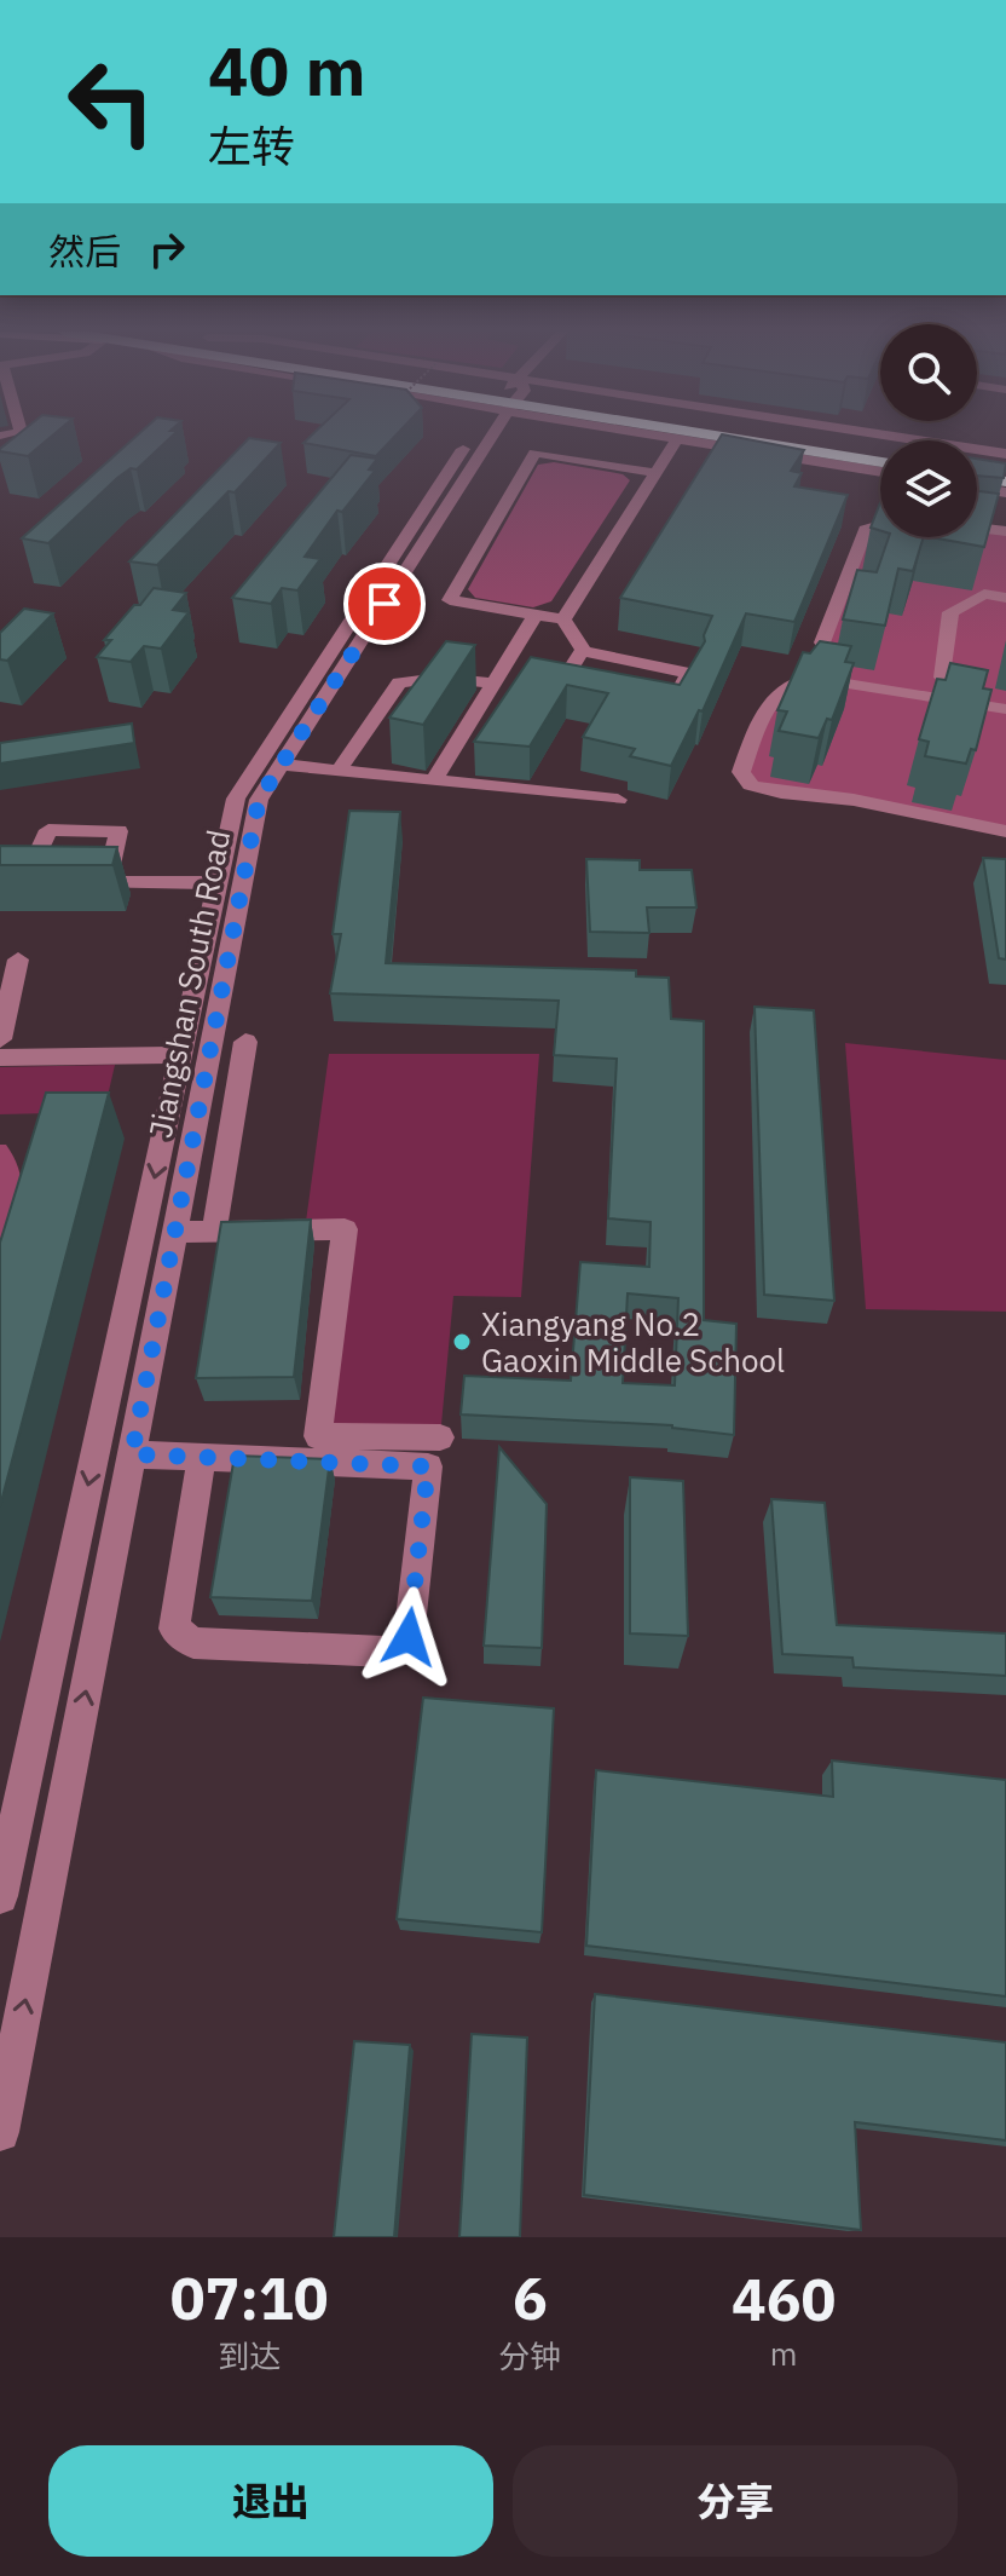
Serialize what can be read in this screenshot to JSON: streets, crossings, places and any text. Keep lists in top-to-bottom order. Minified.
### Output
{"streets":{"street":["Jiangshan South Road"]},"places":["Xiangyang No.2 Gaoxin Middle School"],"page":{"turn":["40 m","左转"],"then":"然后","eta":["07:10","到达","6","分钟","460","m"],"buttons":["退出","分享"]}}
